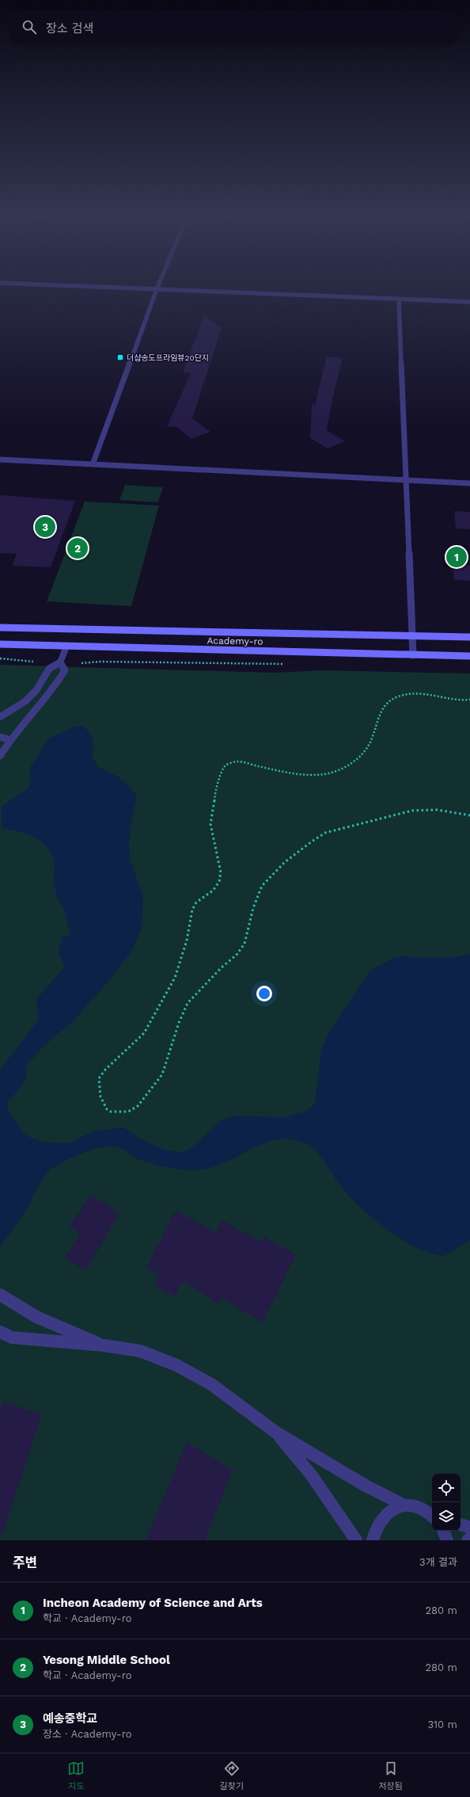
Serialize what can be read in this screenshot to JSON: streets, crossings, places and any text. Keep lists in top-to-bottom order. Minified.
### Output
{"streets":{"main road":["Academy-ro"]},"places":{"transit":["더샵송도프라임뷰20단지"]},"page":{"search":"장소 검색","pins":["3","2","1"],"heading":["주변","3개 결과"],"list":[{"mark":"1","name":"Incheon Academy of Science and Arts","note":"학교 · Academy-ro","value":"280 m"},{"mark":"2","name":"Yesong Middle School","note":"학교 · Academy-ro","value":"280 m"},{"mark":"3","name":"예송중학교","note":"장소 · Academy-ro","value":"310 m"}],"nav":["지도","길찾기","저장됨"]}}
